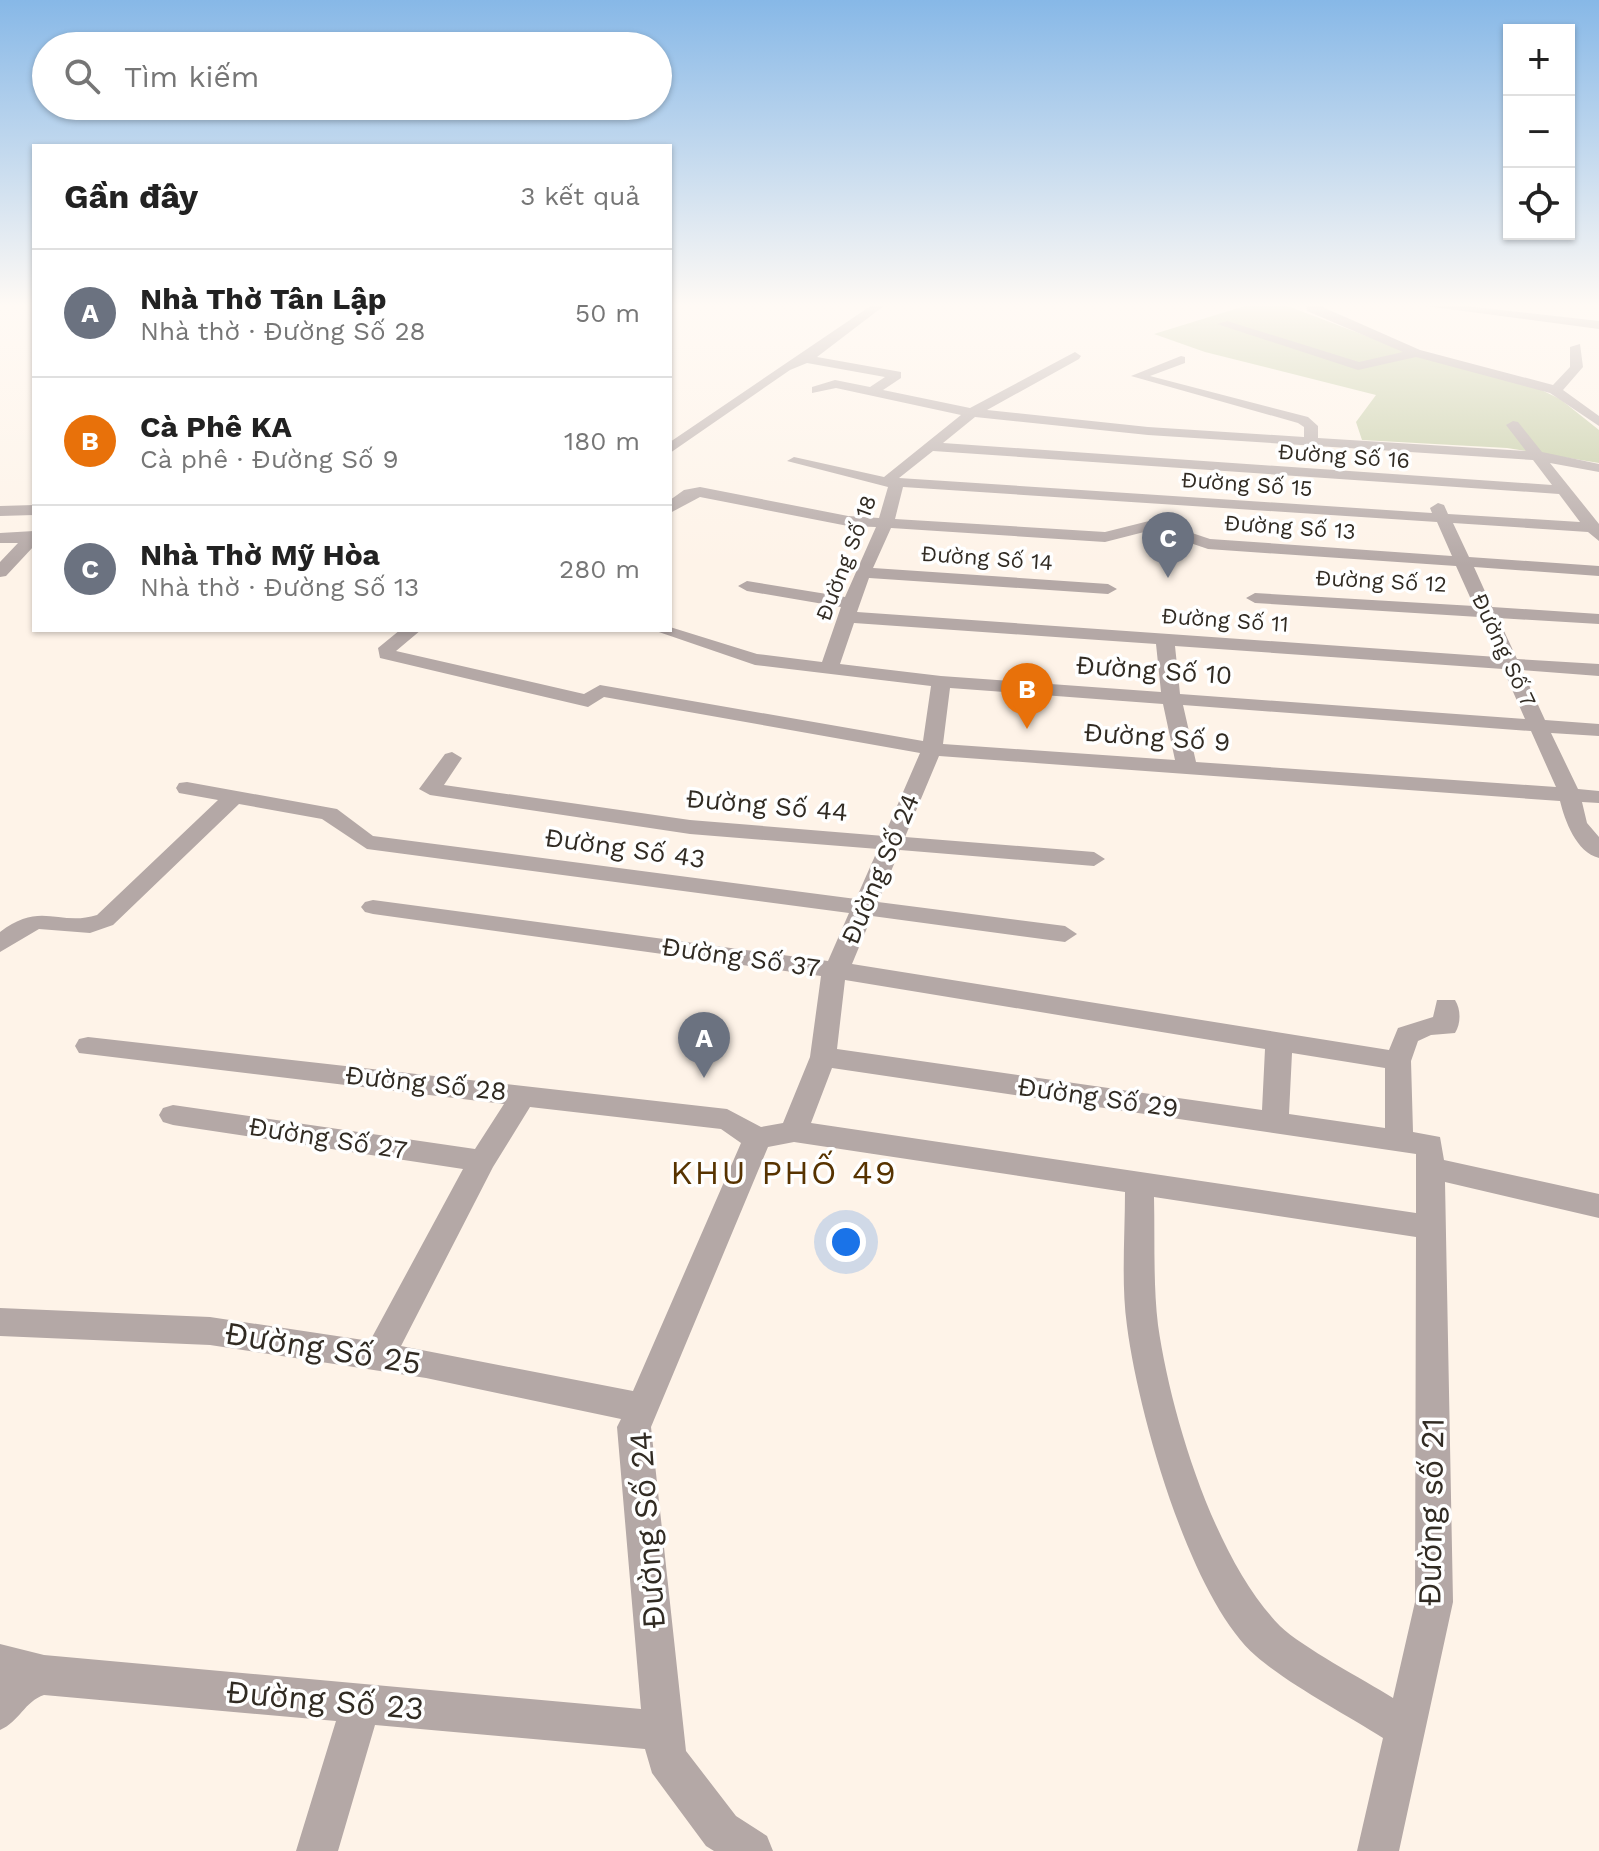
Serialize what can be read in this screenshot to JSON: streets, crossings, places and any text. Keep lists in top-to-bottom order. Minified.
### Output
{"streets":{"street":["Đường Số 16","Đường Số 15","Đường Số 13","Đường Số 18","Đường Số 14","Đường Số 12","Đường Số 11","Đường Số 7","Đường Số 10","Đường Số 9","Đường Số 44","Đường Số 43","Đường Số 24","Đường Số 37","Đường Số 28","Đường Số 29","Đường Số 27","Đường Số 25","Đường số 21","Đường Số 23"]},"crossings":[["Đường Số 16","Đường Số 15"],["Đường Số 16","Đường Số 18"],["Đường Số 16","Đường Số 7"],["Đường Số 15","Đường Số 18"],["Đường Số 15","Đường Số 7"],["Đường Số 13","Đường Số 7"],["Đường Số 18","Đường Số 14"],["Đường Số 18","Đường Số 11"],["Đường Số 18","Đường Số 10"],["Đường Số 12","Đường Số 7"],["Đường Số 11","Đường Số 7"],["Đường Số 7","Đường Số 10"],["Đường Số 7","Đường Số 9"],["Đường Số 10","Đường Số 24"],["Đường Số 9","Đường Số 24"],["Đường Số 44","Đường Số 24"],["Đường Số 43","Đường Số 24"],["Đường Số 24","Đường Số 37"],["Đường Số 24","Đường Số 28"],["Đường Số 24","Đường Số 29"],["Đường Số 24","Đường Số 25"],["Đường Số 24","Đường Số 23"],["Đường Số 29","Đường số 21"]],"districts":["KHU PHỐ 49"],"page":{"map_buttons":["+","−"],"search":"Tìm kiếm","heading":["Gần đây","3 kết quả"],"list":[{"mark":"A","name":"Nhà Thờ Tân Lập","note":"Nhà thờ · Đường Số 28","value":"50 m"},{"mark":"B","name":"Cà Phê KA","note":"Cà phê · Đường Số 9","value":"180 m"},{"mark":"C","name":"Nhà Thờ Mỹ Hòa","note":"Nhà thờ · Đường Số 13","value":"280 m"}],"pins":["C","B","A"]}}
